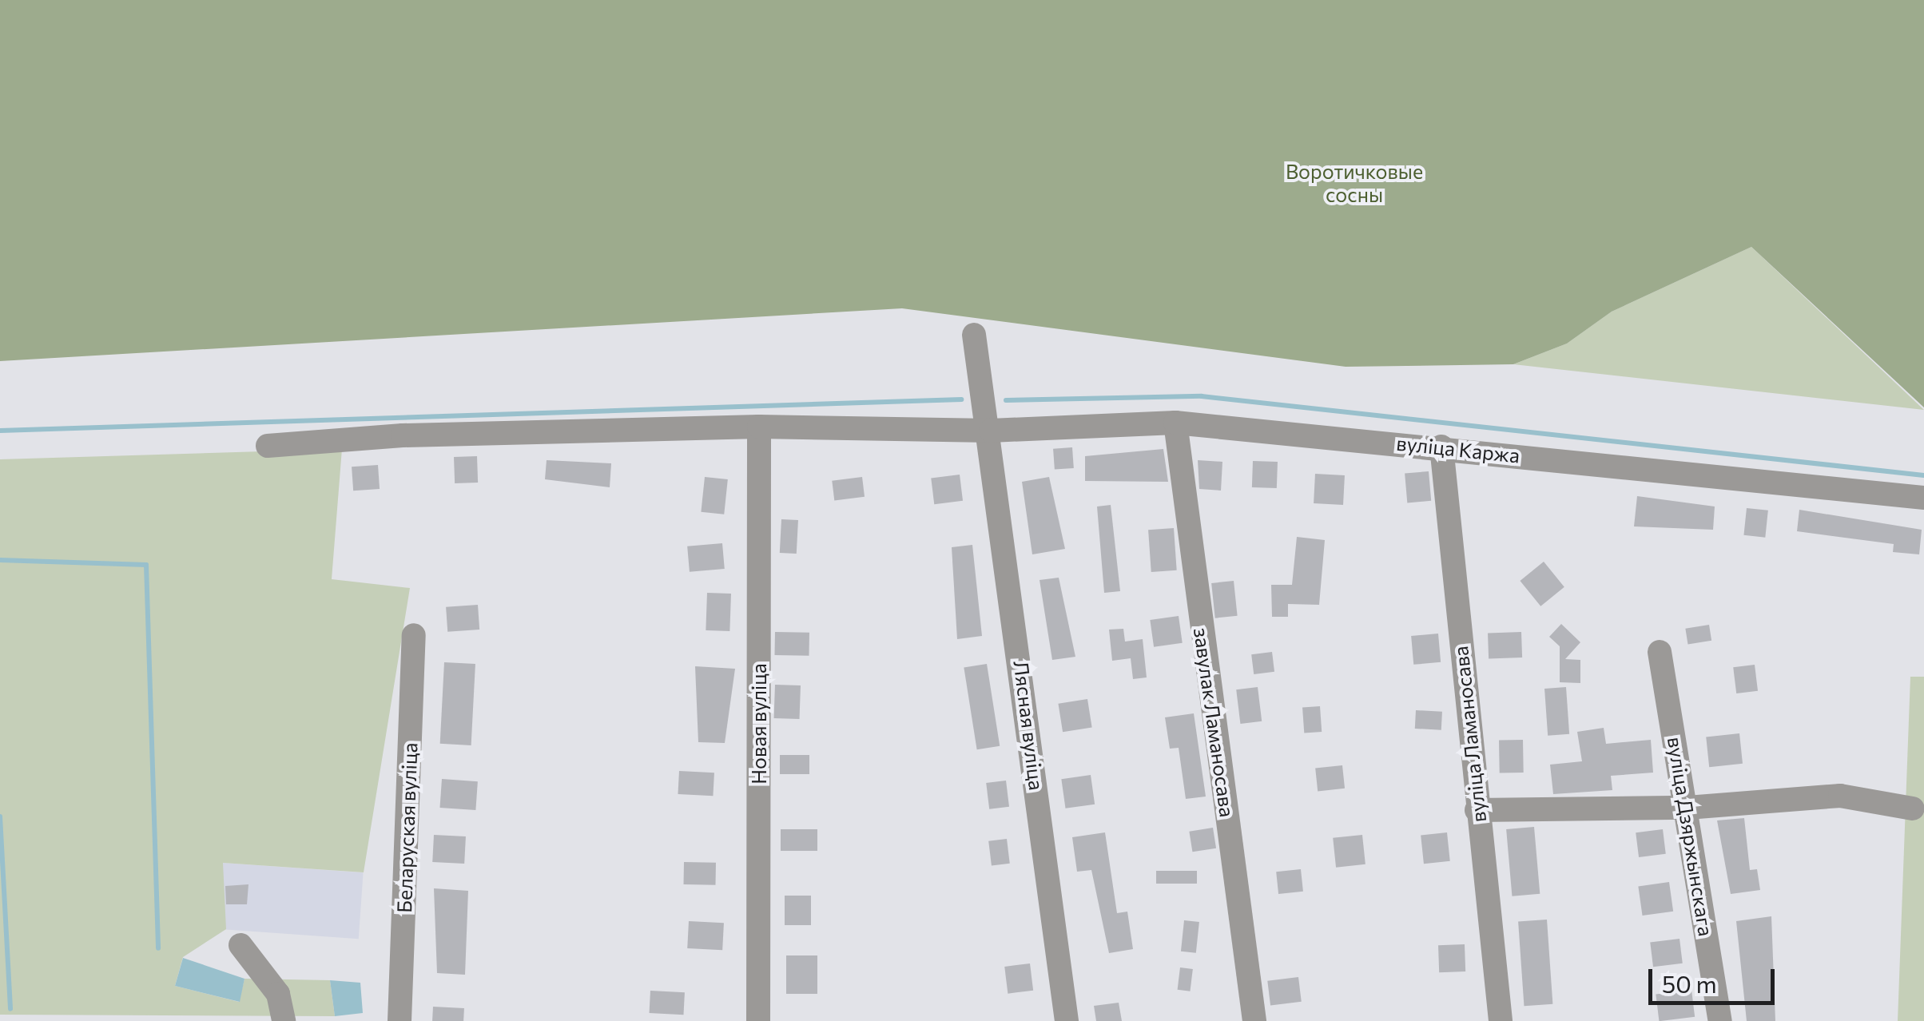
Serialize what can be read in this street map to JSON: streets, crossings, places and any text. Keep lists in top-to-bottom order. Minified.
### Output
{"streets":{"street":["вуліца Каржа","завулак Ламаносава","Новая вуліца","Лясная вуліца","вуліца Ламаносава","Беларуская вуліца","вуліца Дзяржынскага"]},"crossings":[["вуліца Каржа","завулак Ламаносава"],["вуліца Каржа","Лясная вуліца"],["вуліца Каржа","вуліца Ламаносава"]],"parks":["Воротичковые сосны"],"scale_bar":"50 m"}
